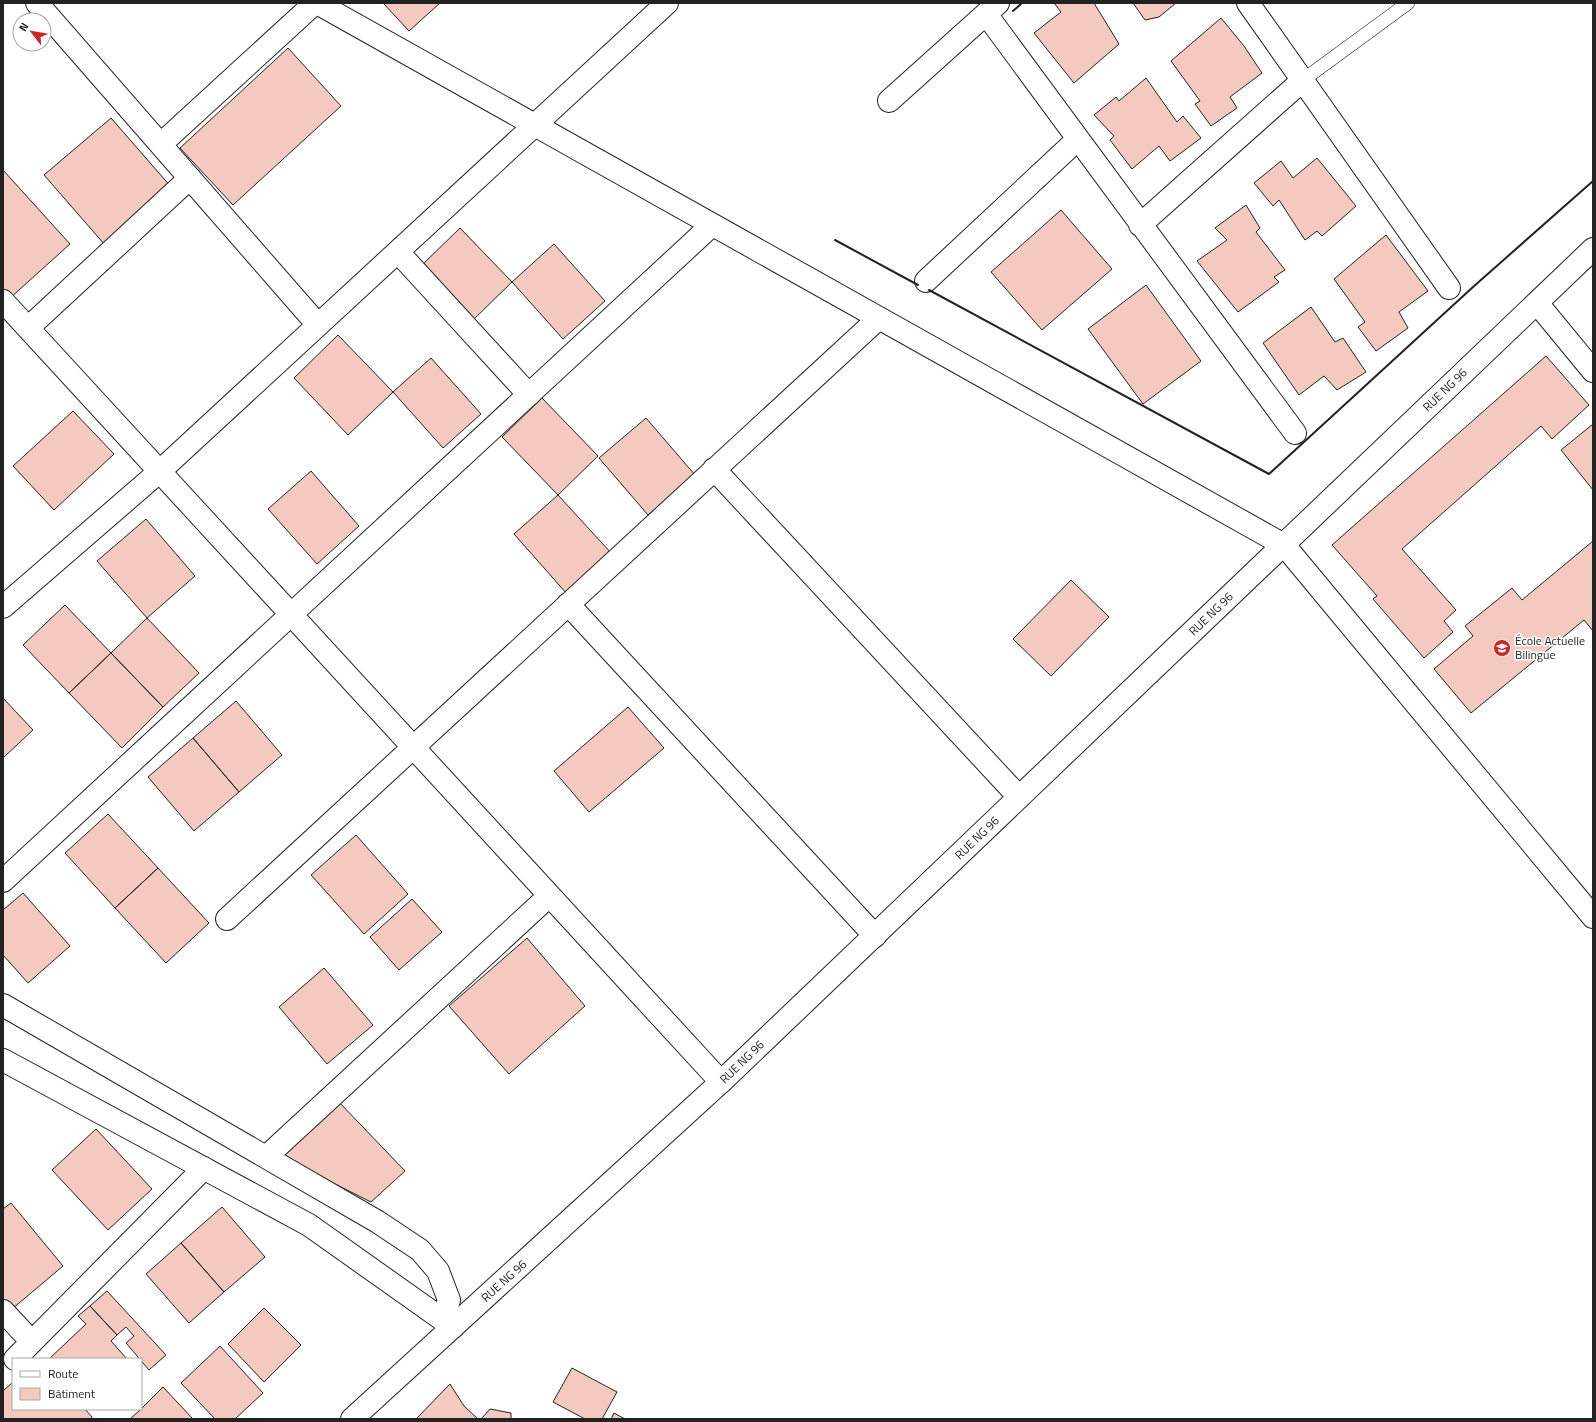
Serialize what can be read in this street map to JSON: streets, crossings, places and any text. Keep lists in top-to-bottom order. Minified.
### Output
{"streets":{"street":["RUE NG 96"]},"places":{"school or university":["École Actuelle Bilingue"]},"legend":["Route","Bâtiment"],"north":"top left"}
